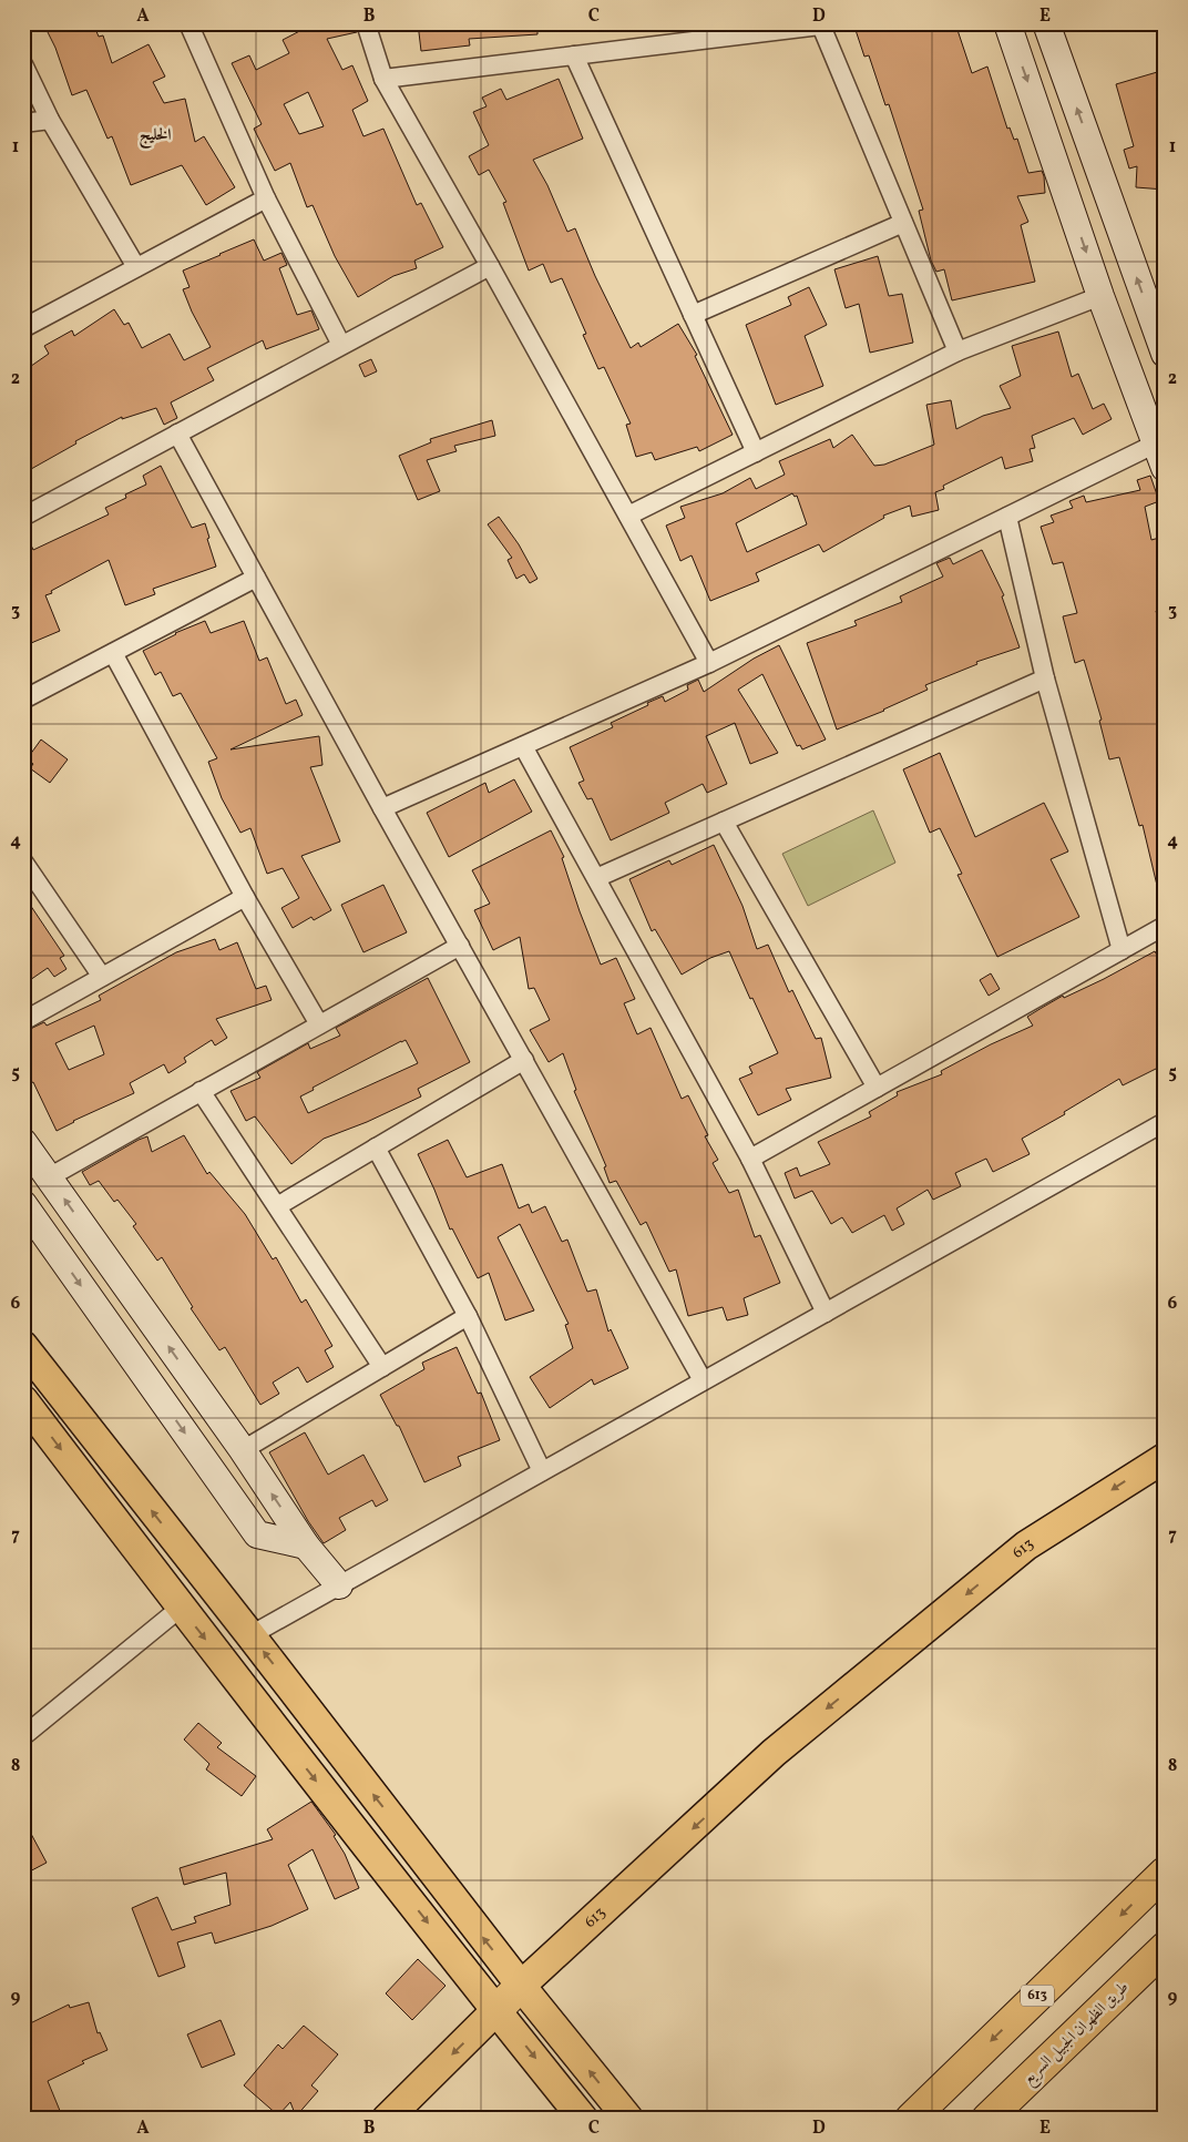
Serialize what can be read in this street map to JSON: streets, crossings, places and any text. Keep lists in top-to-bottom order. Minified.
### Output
{"streets":{"highway":["613","طريق الظهران الجبيل السريع"]},"one_way":["613"],"districts":["الخليج"],"grid":{"columns":["A","B","C","D","E"],"rows":["1","2","3","4","5","6","7","8","9"]}}
